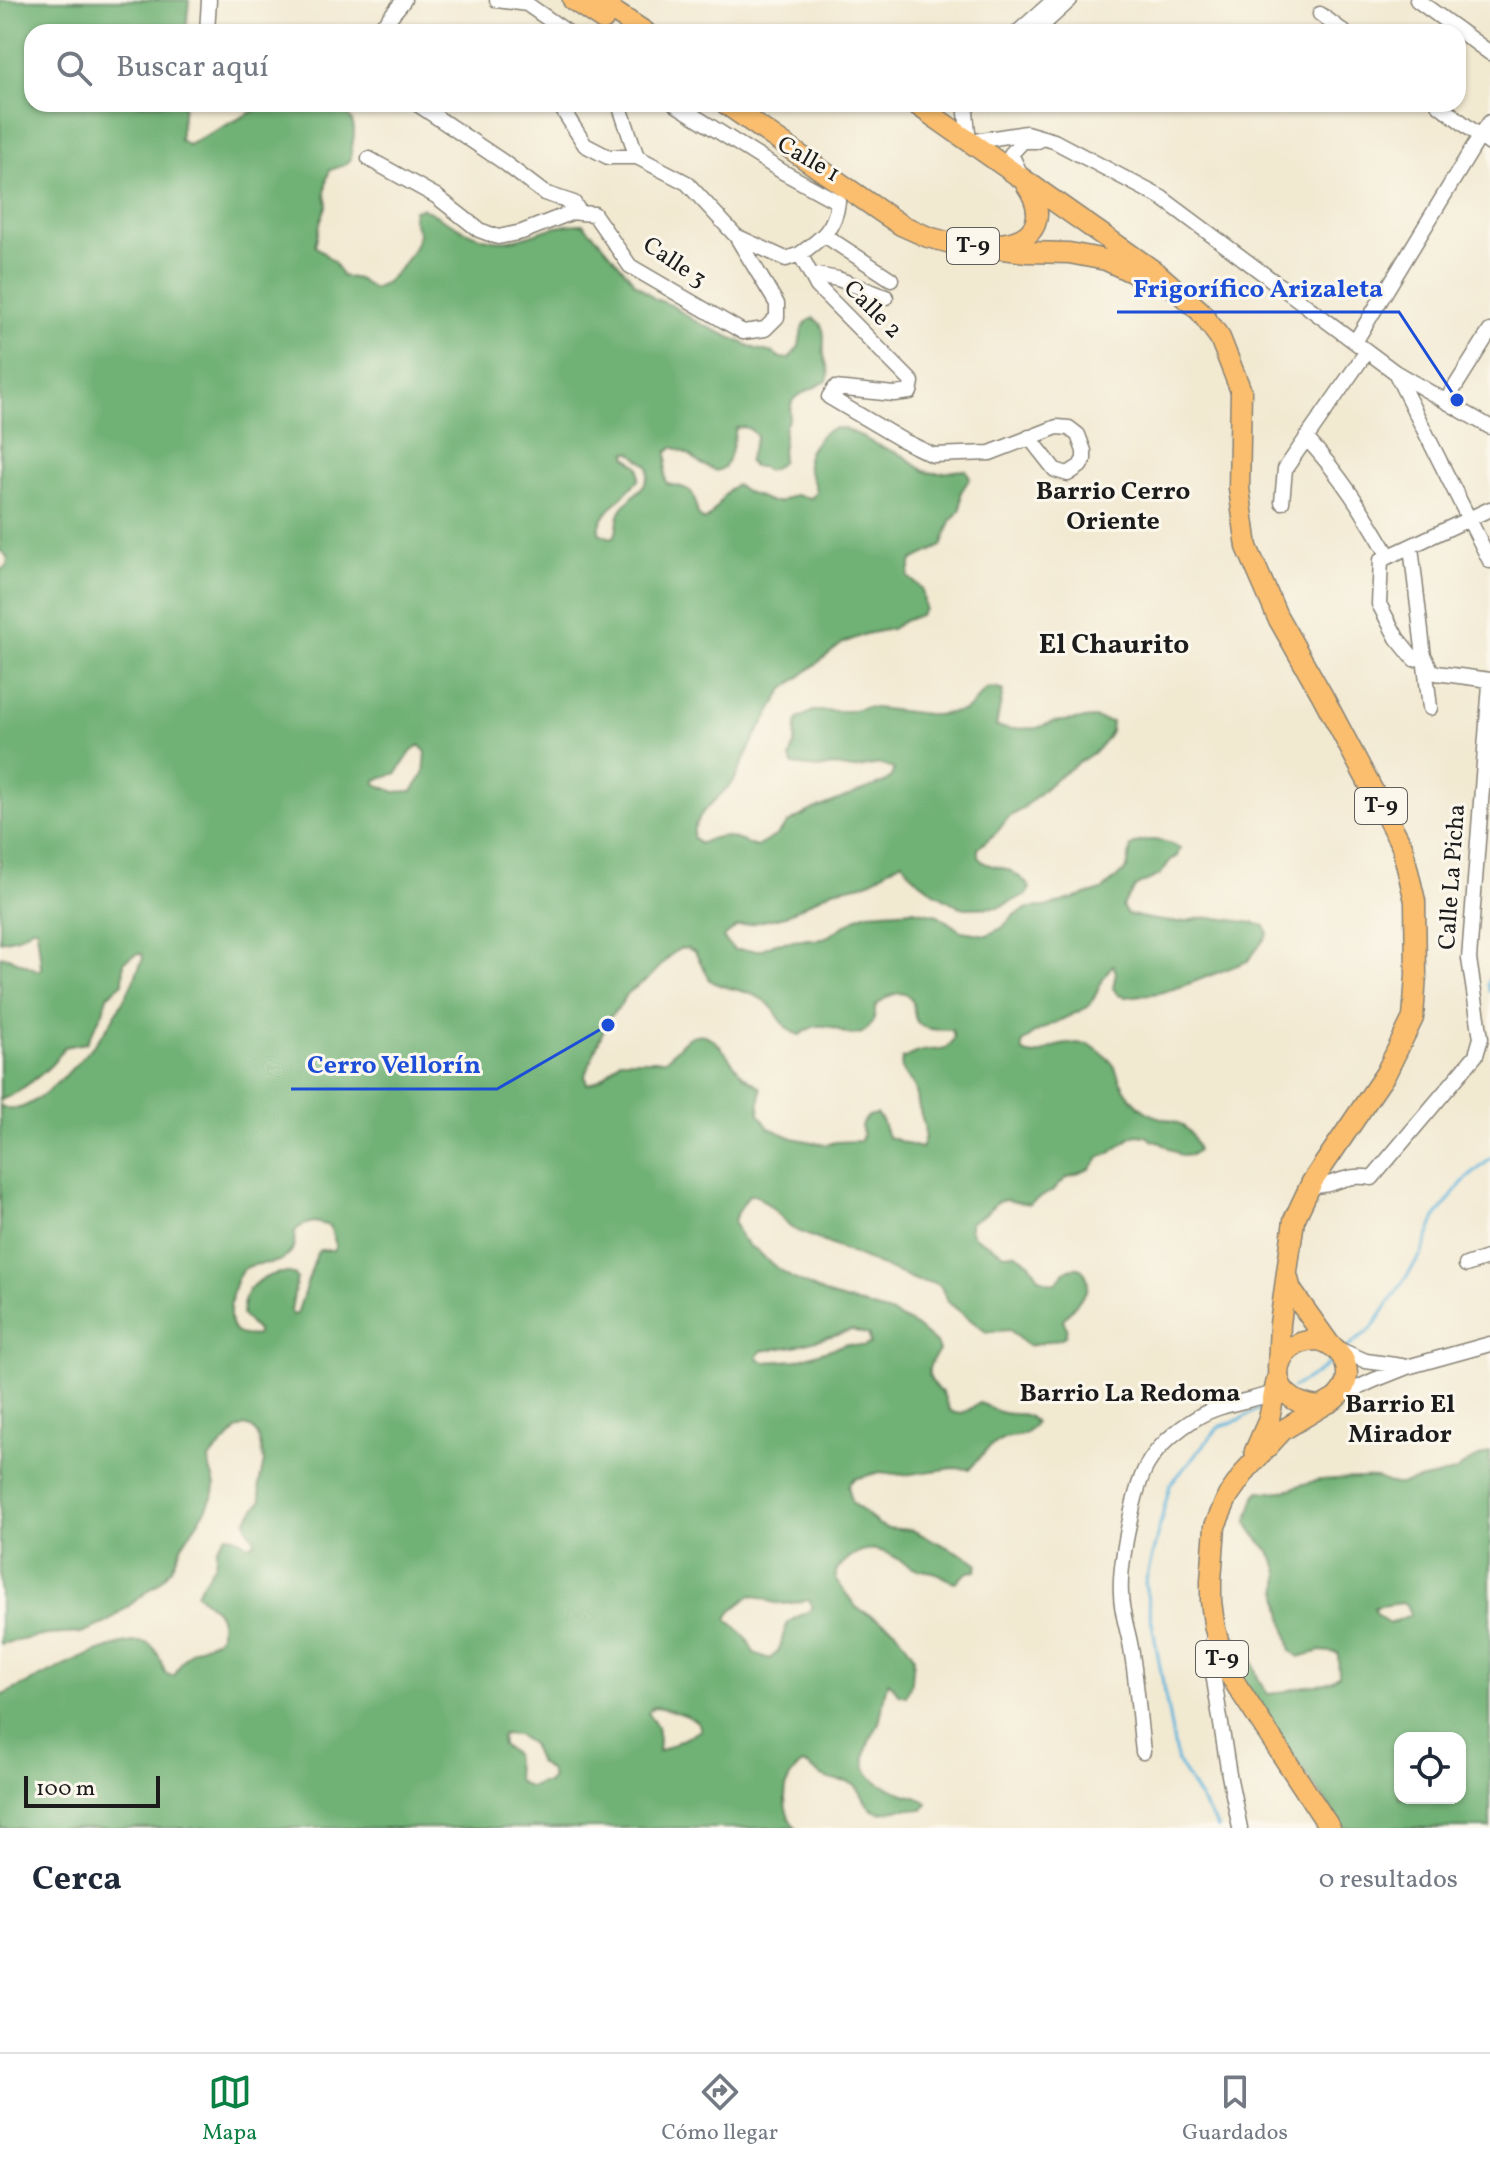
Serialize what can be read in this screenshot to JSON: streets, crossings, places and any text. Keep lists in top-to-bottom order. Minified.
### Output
{"streets":{"highway":["T-9"],"street":["Calle 1","Calle 3","Calle 2","Calle La Picha"]},"crossings":[["T-9","Calle La Picha"]],"districts":["Barrio Cerro Oriente","El Chaurito","Barrio La Redoma","Barrio El Mirador"],"places":["Frigorífico Arizaleta","Cerro Vellorín"],"scale_bar":"100 m","page":{"search":"Buscar aquí","scale":"100 m","heading":["Cerca","0 resultados"],"nav":["Mapa","Cómo llegar","Guardados"]}}
